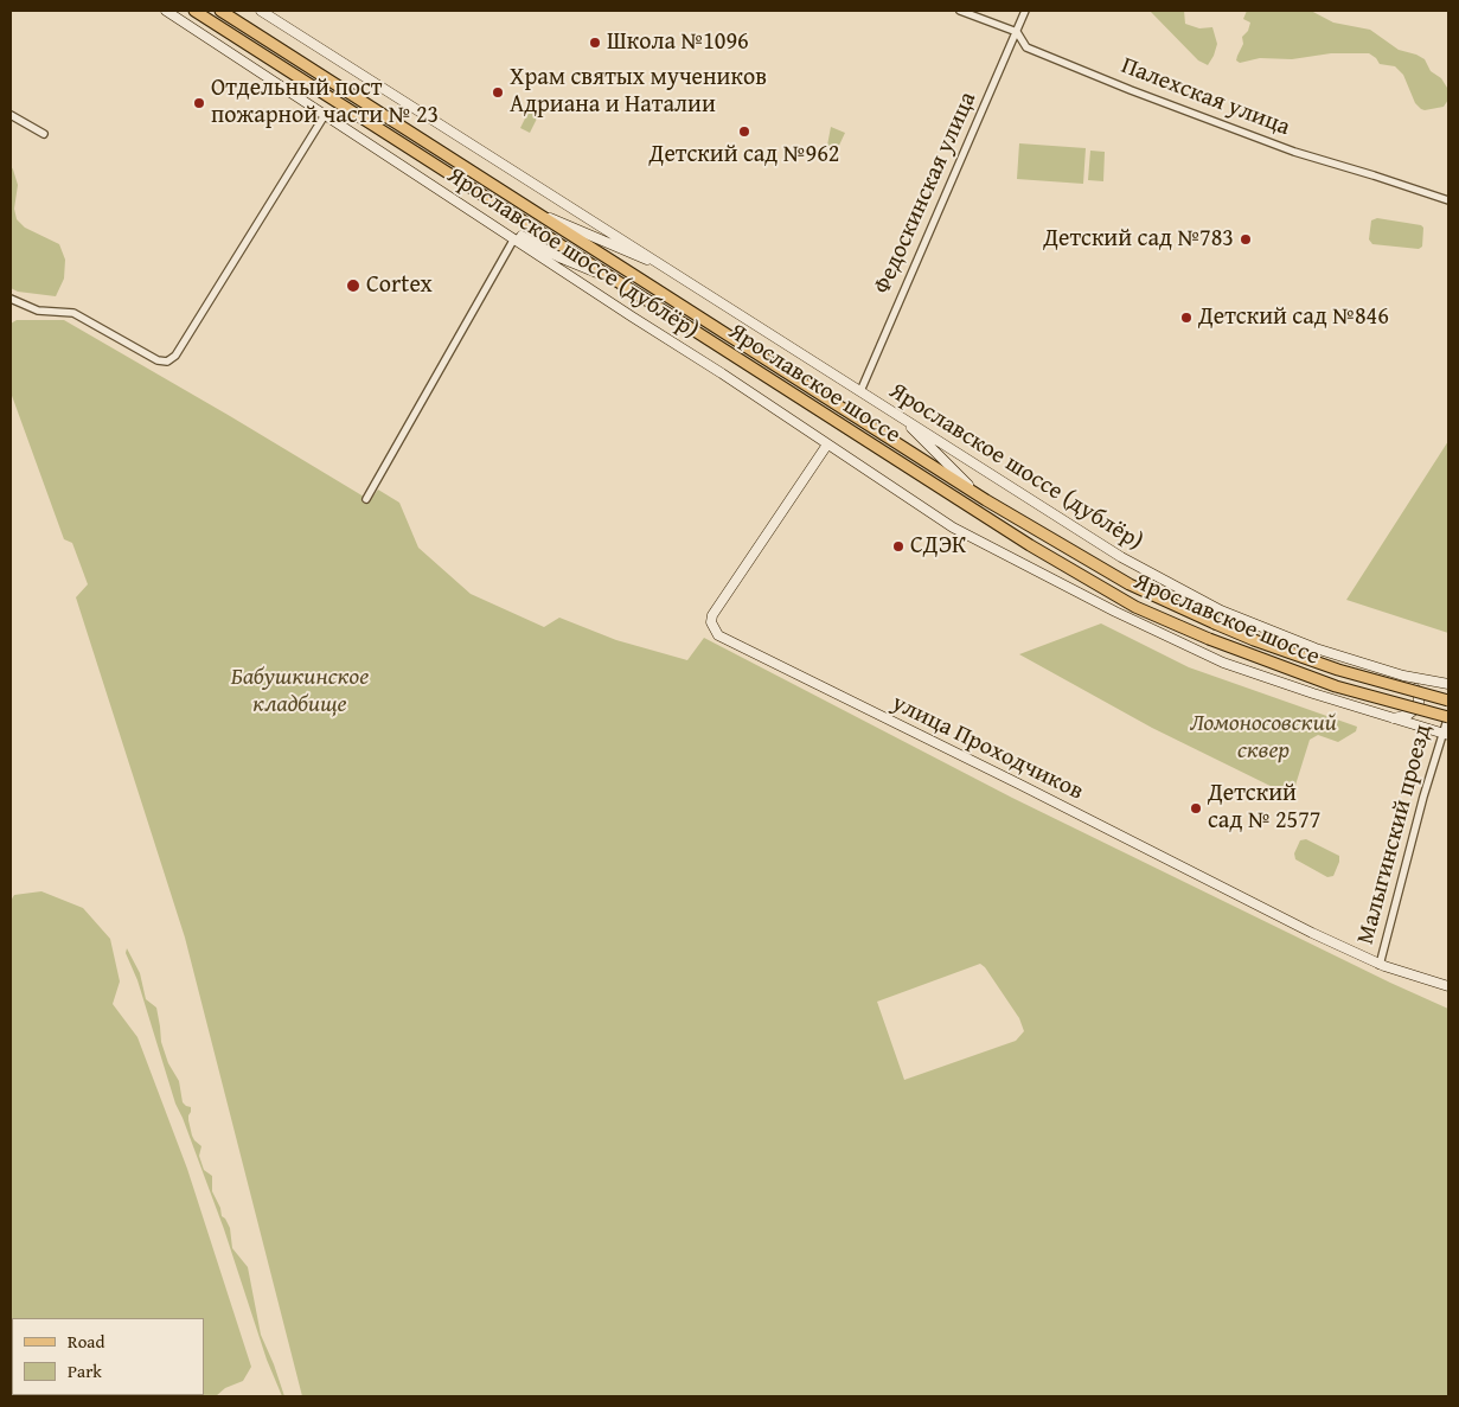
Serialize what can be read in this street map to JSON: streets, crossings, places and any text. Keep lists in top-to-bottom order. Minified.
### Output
{"streets":{"main road":["Ярославское шоссе"],"street":["Палехская улица","Федоскинская улица","Ярославское шоссе (дублёр)","улица Проходчиков","Малыгинский проезд"]},"crossings":[["Палехская улица","Федоскинская улица"],["Федоскинская улица","Ярославское шоссе (дублёр)"],["Ярославское шоссе (дублёр)","улица Проходчиков"],["Ярославское шоссе (дублёр)","Малыгинский проезд"],["Ярославское шоссе","Малыгинский проезд"],["улица Проходчиков","Малыгинский проезд"]],"parks":["Бабушкинское кладбище","Ломоносовский сквер"],"places":["Школа №1096","Храм святых мучеников Адриана и Наталии","Отдельный пост пожарной части № 23","Детский сад №962","Детский сад №783","Cortex","Детский сад №846","СДЭК","Детский сад № 2577"],"legend":["Road","Park"]}
